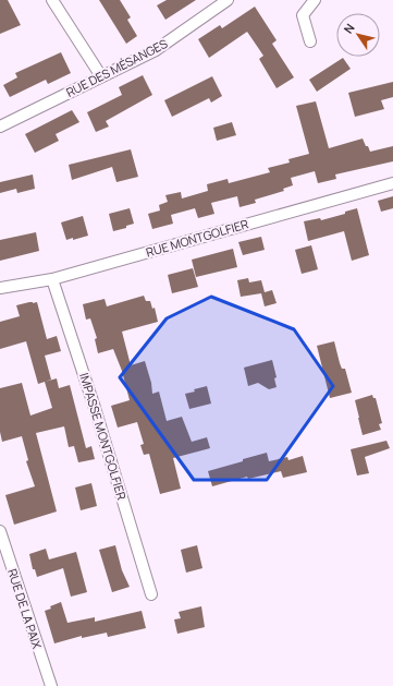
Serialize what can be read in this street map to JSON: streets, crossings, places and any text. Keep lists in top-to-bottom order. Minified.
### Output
{"streets":{"street":["RUE DES MÉSANGES","RUE MONTGOLFIER","IMPASSE MONTGOLFIER","RUE DE LA PAIX"]},"crossings":[["RUE MONTGOLFIER","IMPASSE MONTGOLFIER"]],"north":"top left"}
